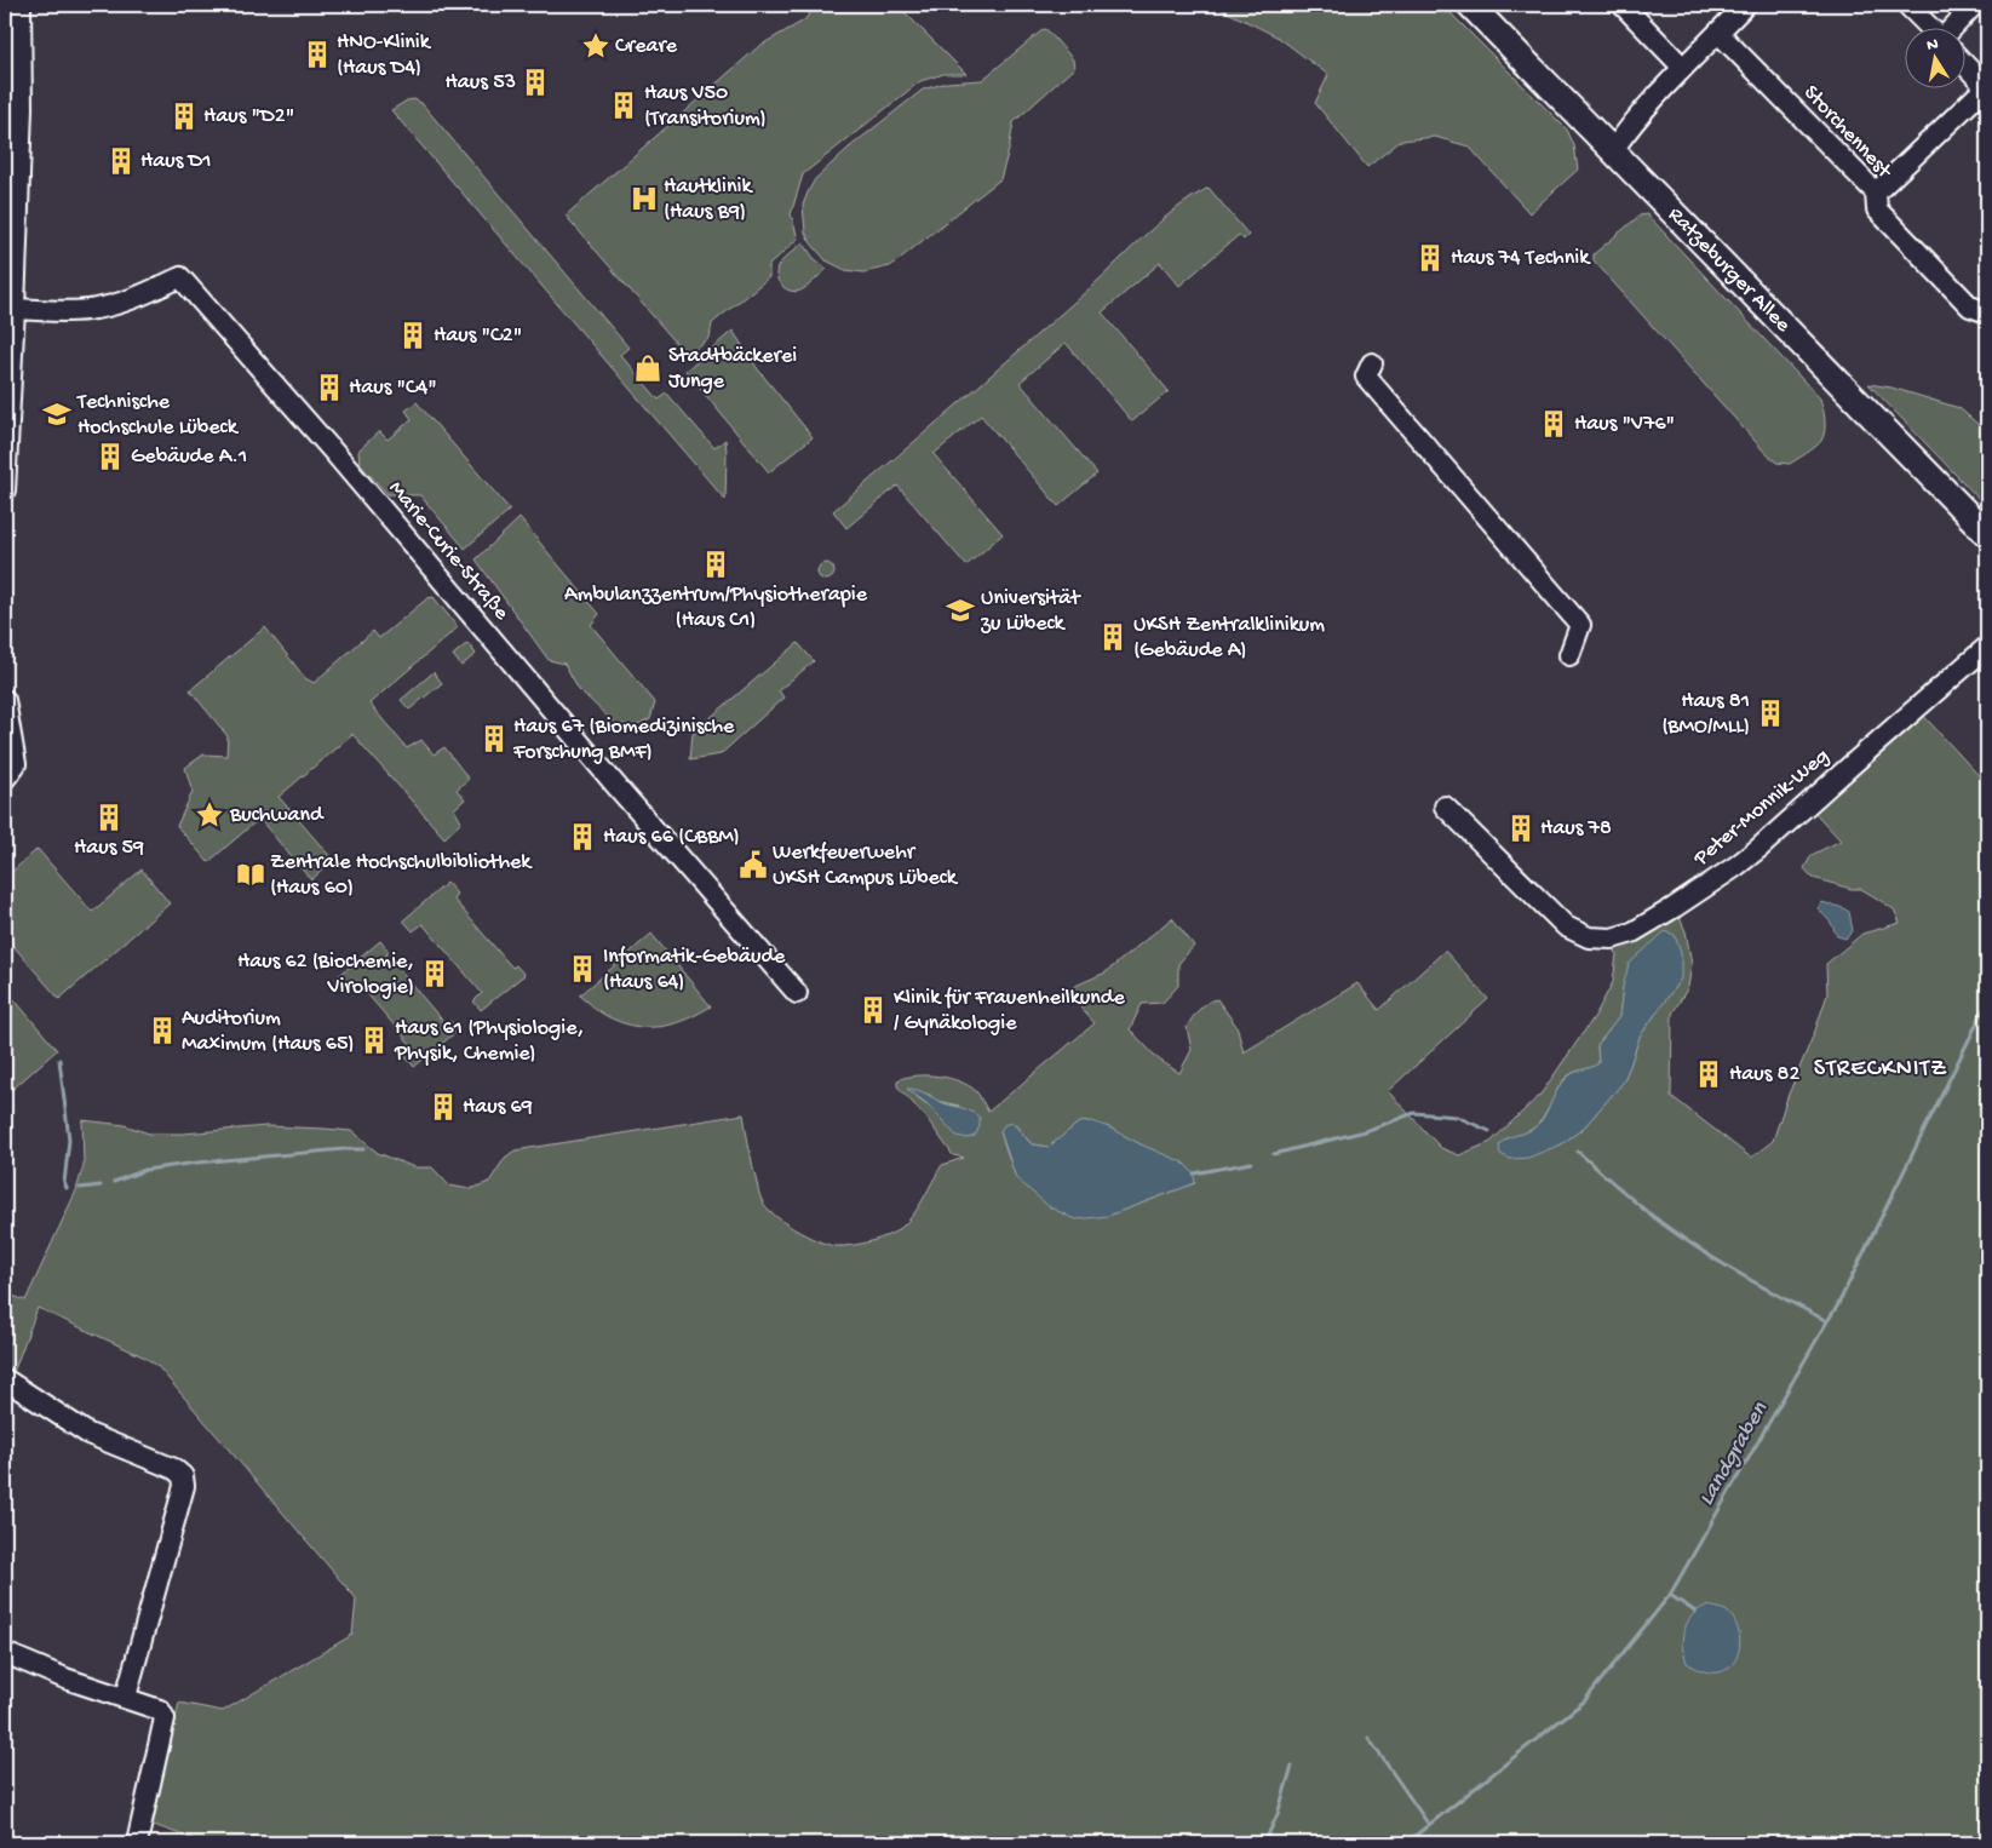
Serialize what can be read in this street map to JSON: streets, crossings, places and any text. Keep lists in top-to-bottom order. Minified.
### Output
{"streets":{"main road":["Ratzeburger Allee"],"street":["Storchennest","Marie-Curie-Straße","Peter-Monnik-Weg"]},"districts":["STRECKNITZ"],"water":["Landgraben"],"places":{"place":["Creare","Buchwand"],"building":["HNO-Klinik (Haus D4)","Haus 53","Haus V50 (Transitorium)","Haus \"D2\"","Haus D1","Haus 74 Technik","Haus \"C2\"","Haus \"C4\"","Haus \"V76\"","Gebäude A.1","Ambulanzzentrum/Physiotherapie (Haus C1)","UKSH Zentralklinikum (Gebäude A)","Haus 81 (BMO/MLL)","Haus 67 (Biomedizinische Forschung BMF)","Haus 59","Haus 78","Haus 66 (CBBM)","Informatik-Gebäude (Haus 64)","Haus 62 (Biochemie, Virologie)","Klinik für Frauenheilkunde / Gynäkologie","Auditorium Maximum (Haus 65)","Haus 61 (Physiologie, Physik, Chemie)","Haus 82","Haus 69"],"hospital":["Hautklinik (Haus B9)"],"shop":["Stadtbäckerei Junge"],"school or university":["Technische Hochschule Lübeck","Universität zu Lübeck"],"public building":["Werkfeuerwehr UKSH Campus Lübeck"],"library":["Zentrale Hochschulbibliothek (Haus 60)"]},"north":"top"}
